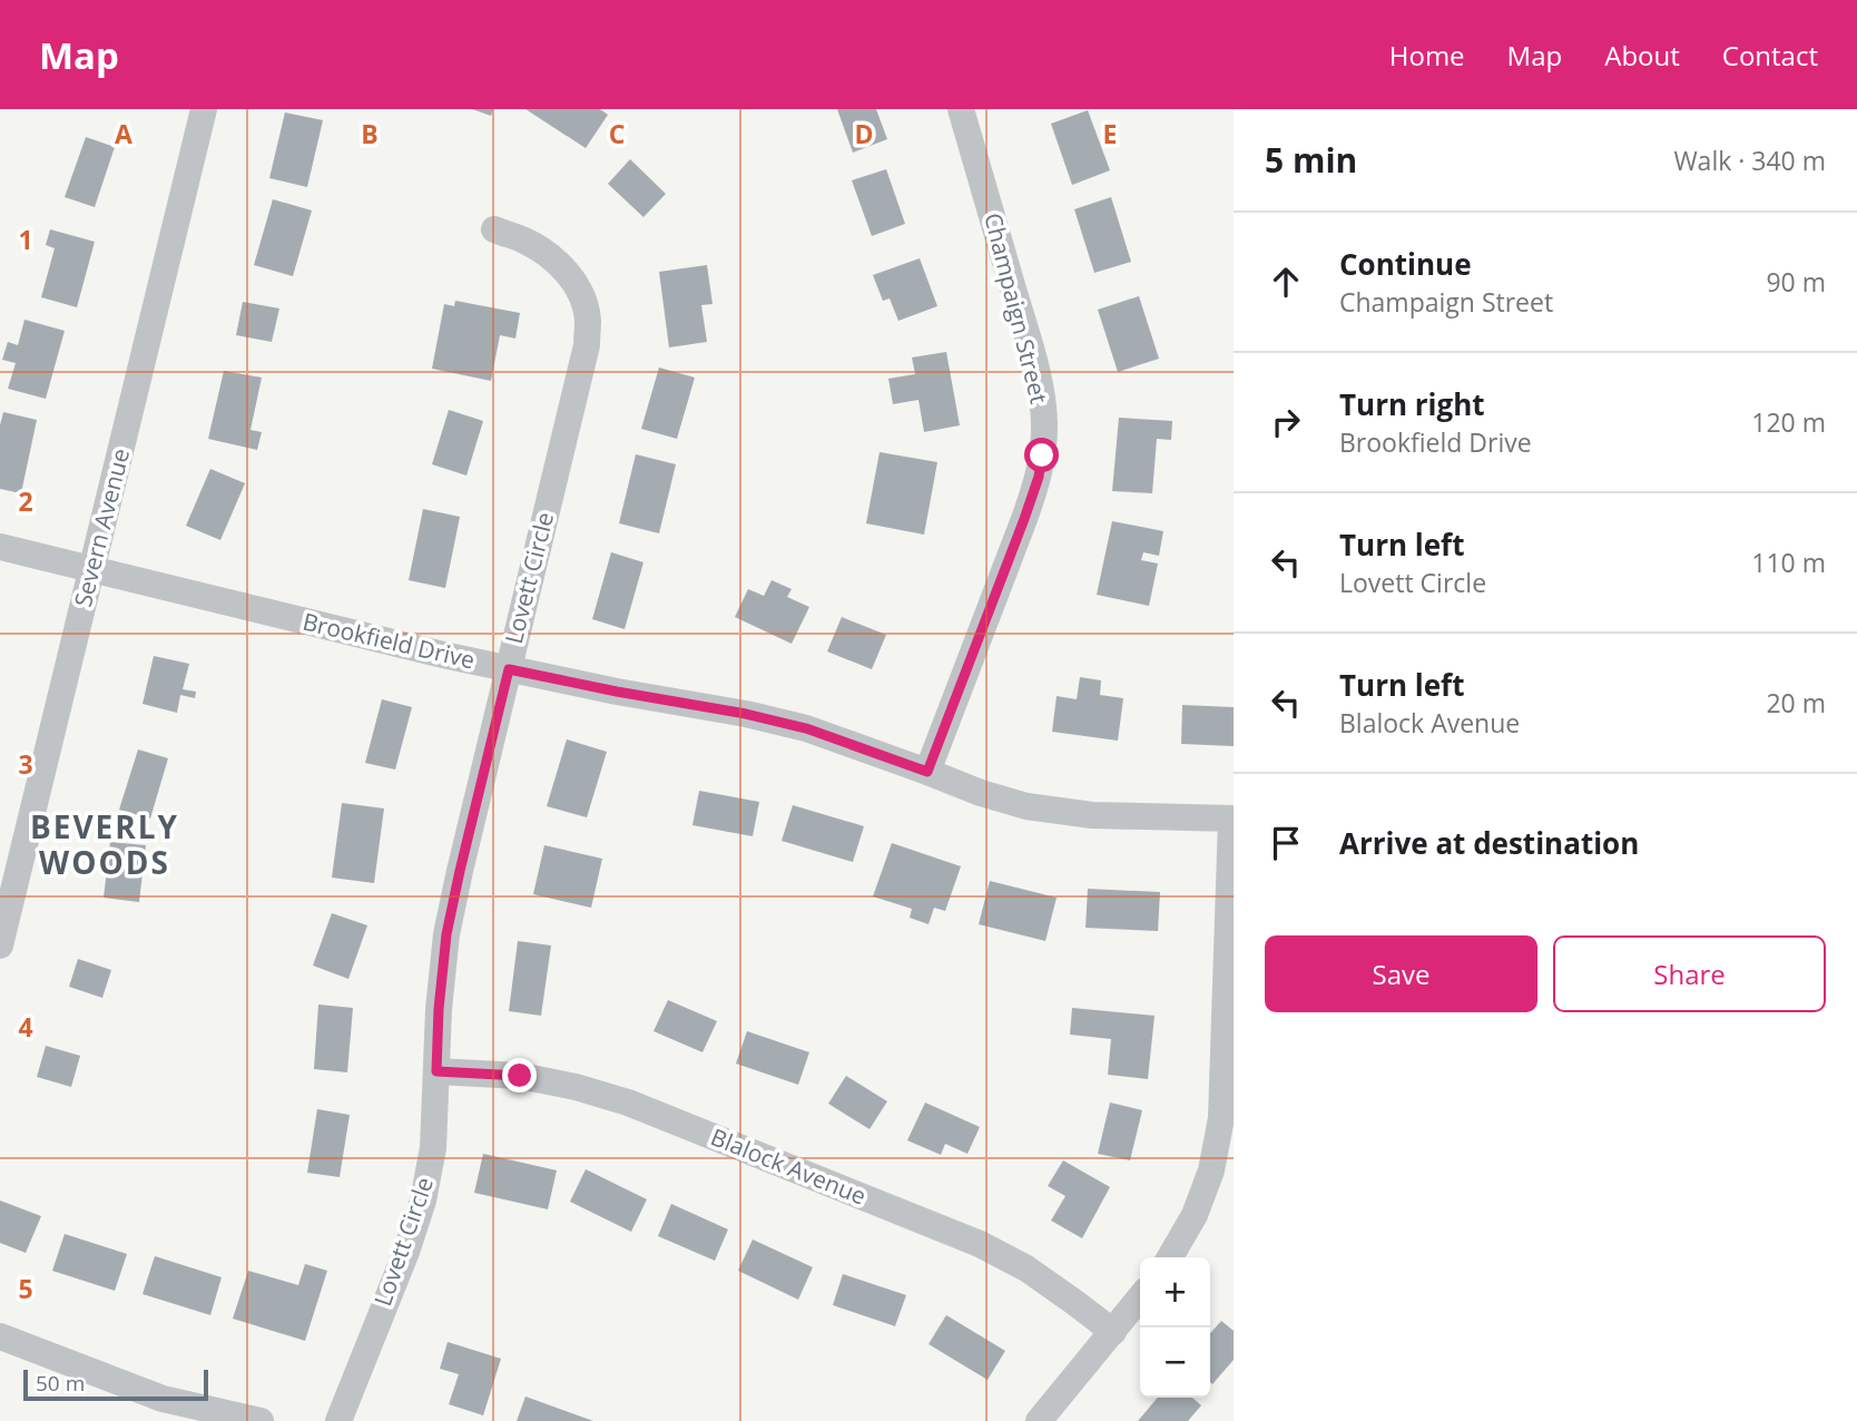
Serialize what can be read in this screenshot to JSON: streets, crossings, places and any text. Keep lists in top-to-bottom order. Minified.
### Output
{"streets":{"street":["Champaign Street","Severn Avenue","Lovett Circle","Brookfield Drive","Blalock Avenue"]},"crossings":[["Champaign Street","Brookfield Drive"],["Severn Avenue","Brookfield Drive"],["Lovett Circle","Brookfield Drive"],["Lovett Circle","Blalock Avenue"]],"districts":["BEVERLY WOODS"],"scale_bar":"50 m","page":{"header":"Map","nav":["Home","Map","About","Contact"],"heading":["5 min","Walk · 340 m"],"list":[["Continue","Champaign Street","90 m"],["Turn right","Brookfield Drive","120 m"],["Turn left","Lovett Circle","110 m"],["Turn left","Blalock Avenue","20 m"],"Arrive at destination"],"buttons":["Save","Share"],"map_buttons":["+","−"],"scale":"50 m"},"grid":{"columns":["A","B","C","D","E"],"rows":["1","2","3","4","5"]}}
